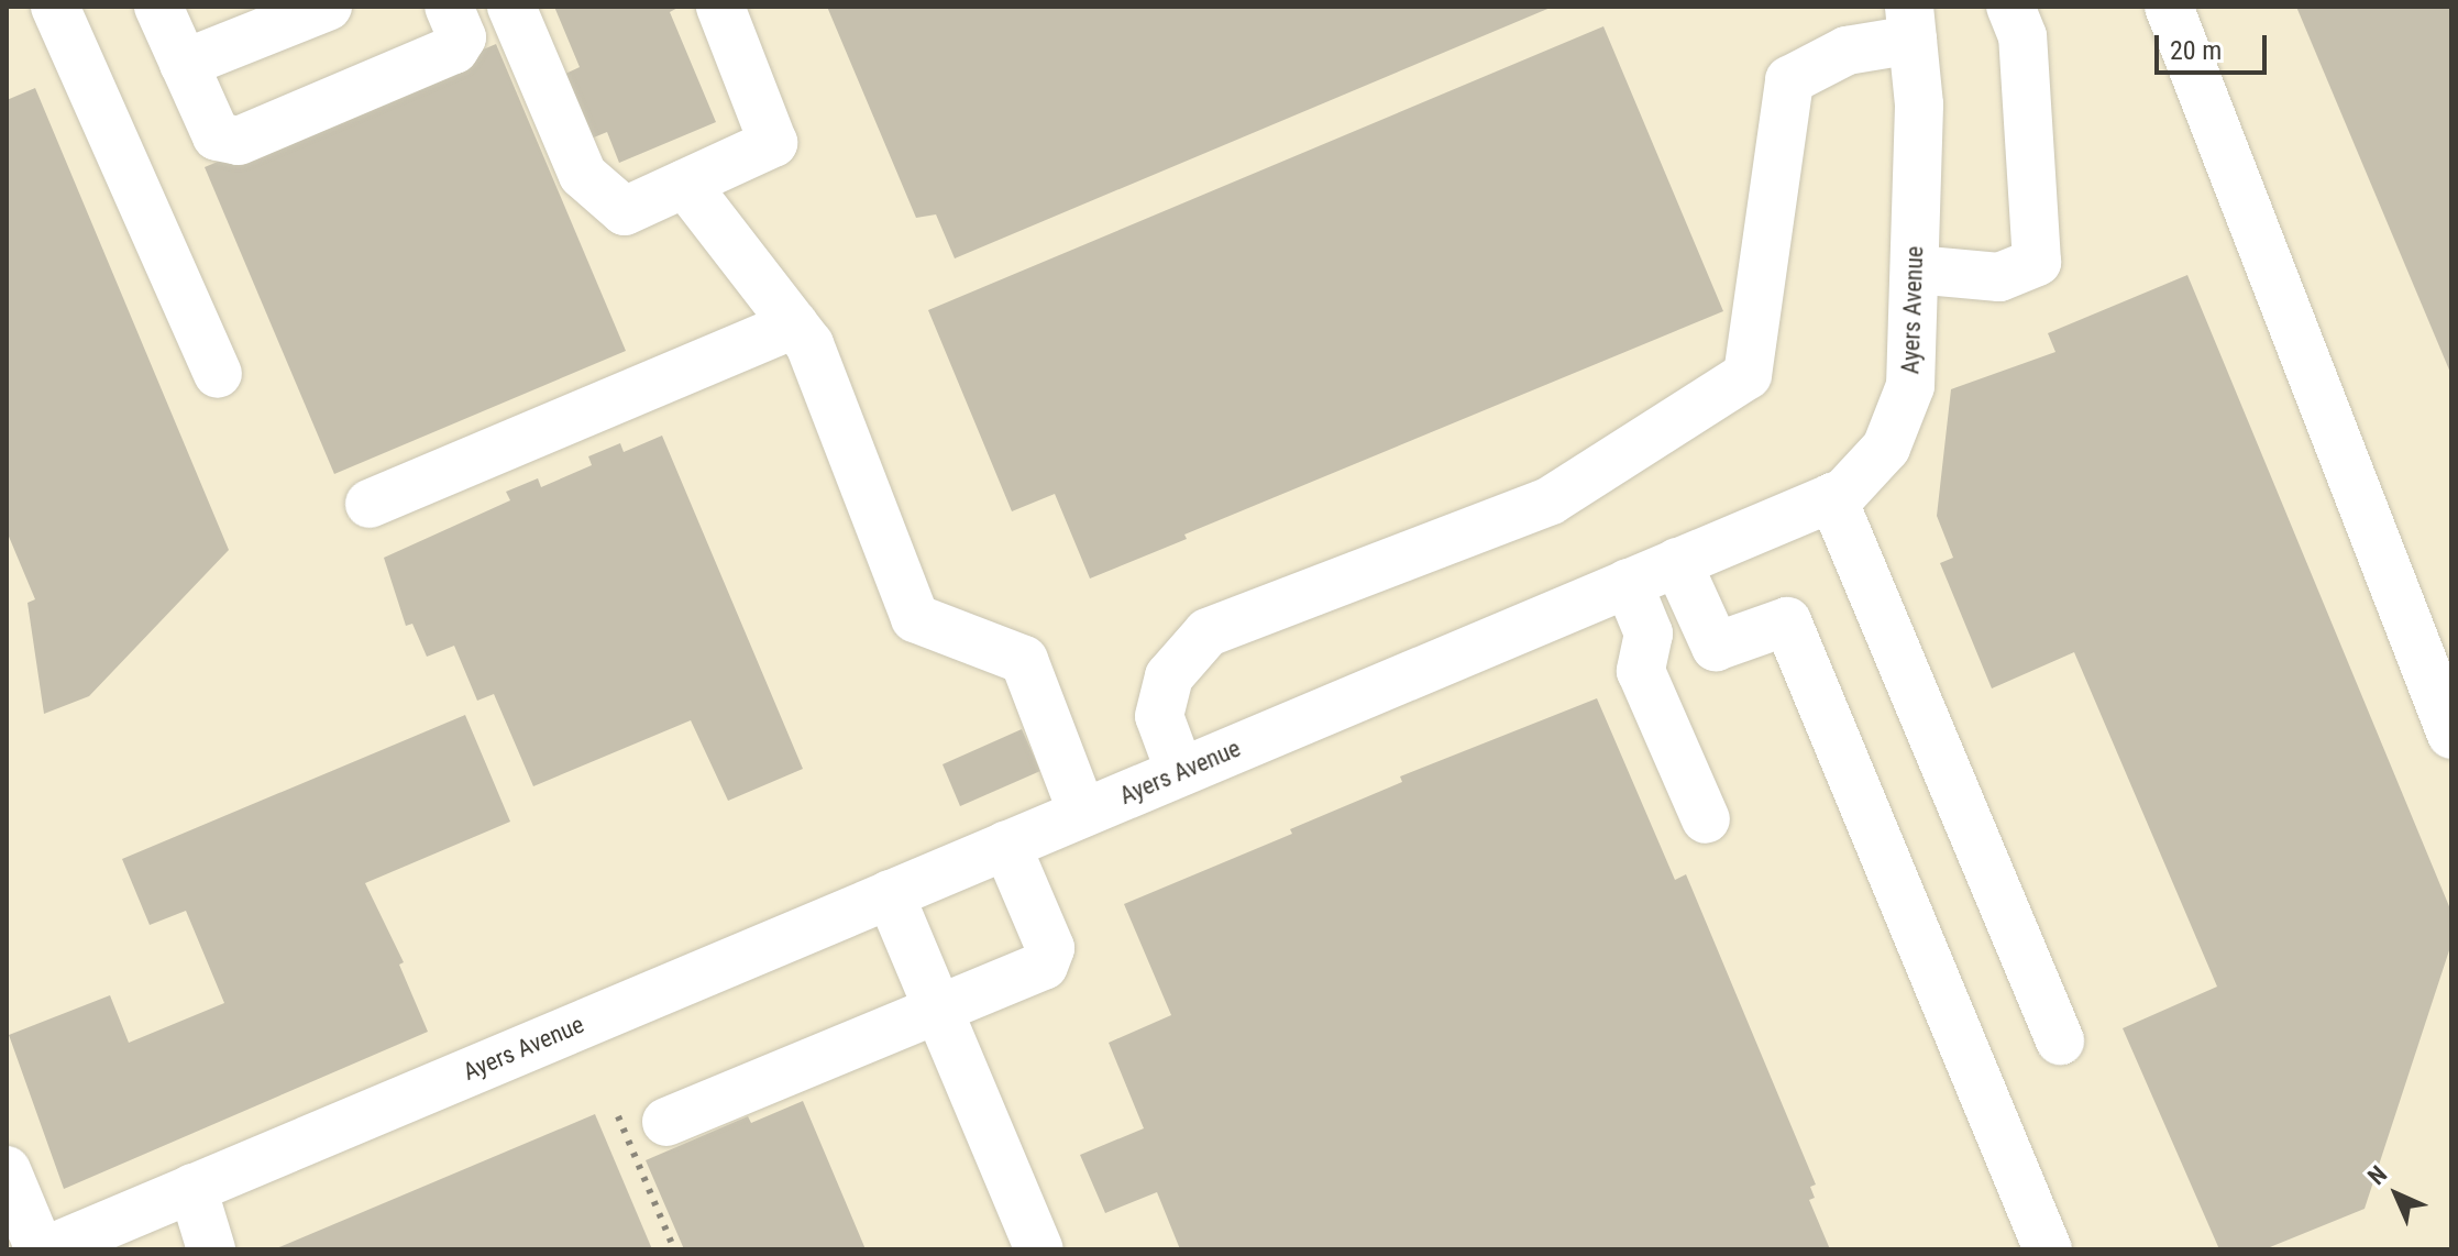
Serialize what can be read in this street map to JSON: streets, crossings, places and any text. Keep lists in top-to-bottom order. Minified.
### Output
{"streets":{"street":["Ayers Avenue"]},"scale_bar":"20 m","north":"top left"}
